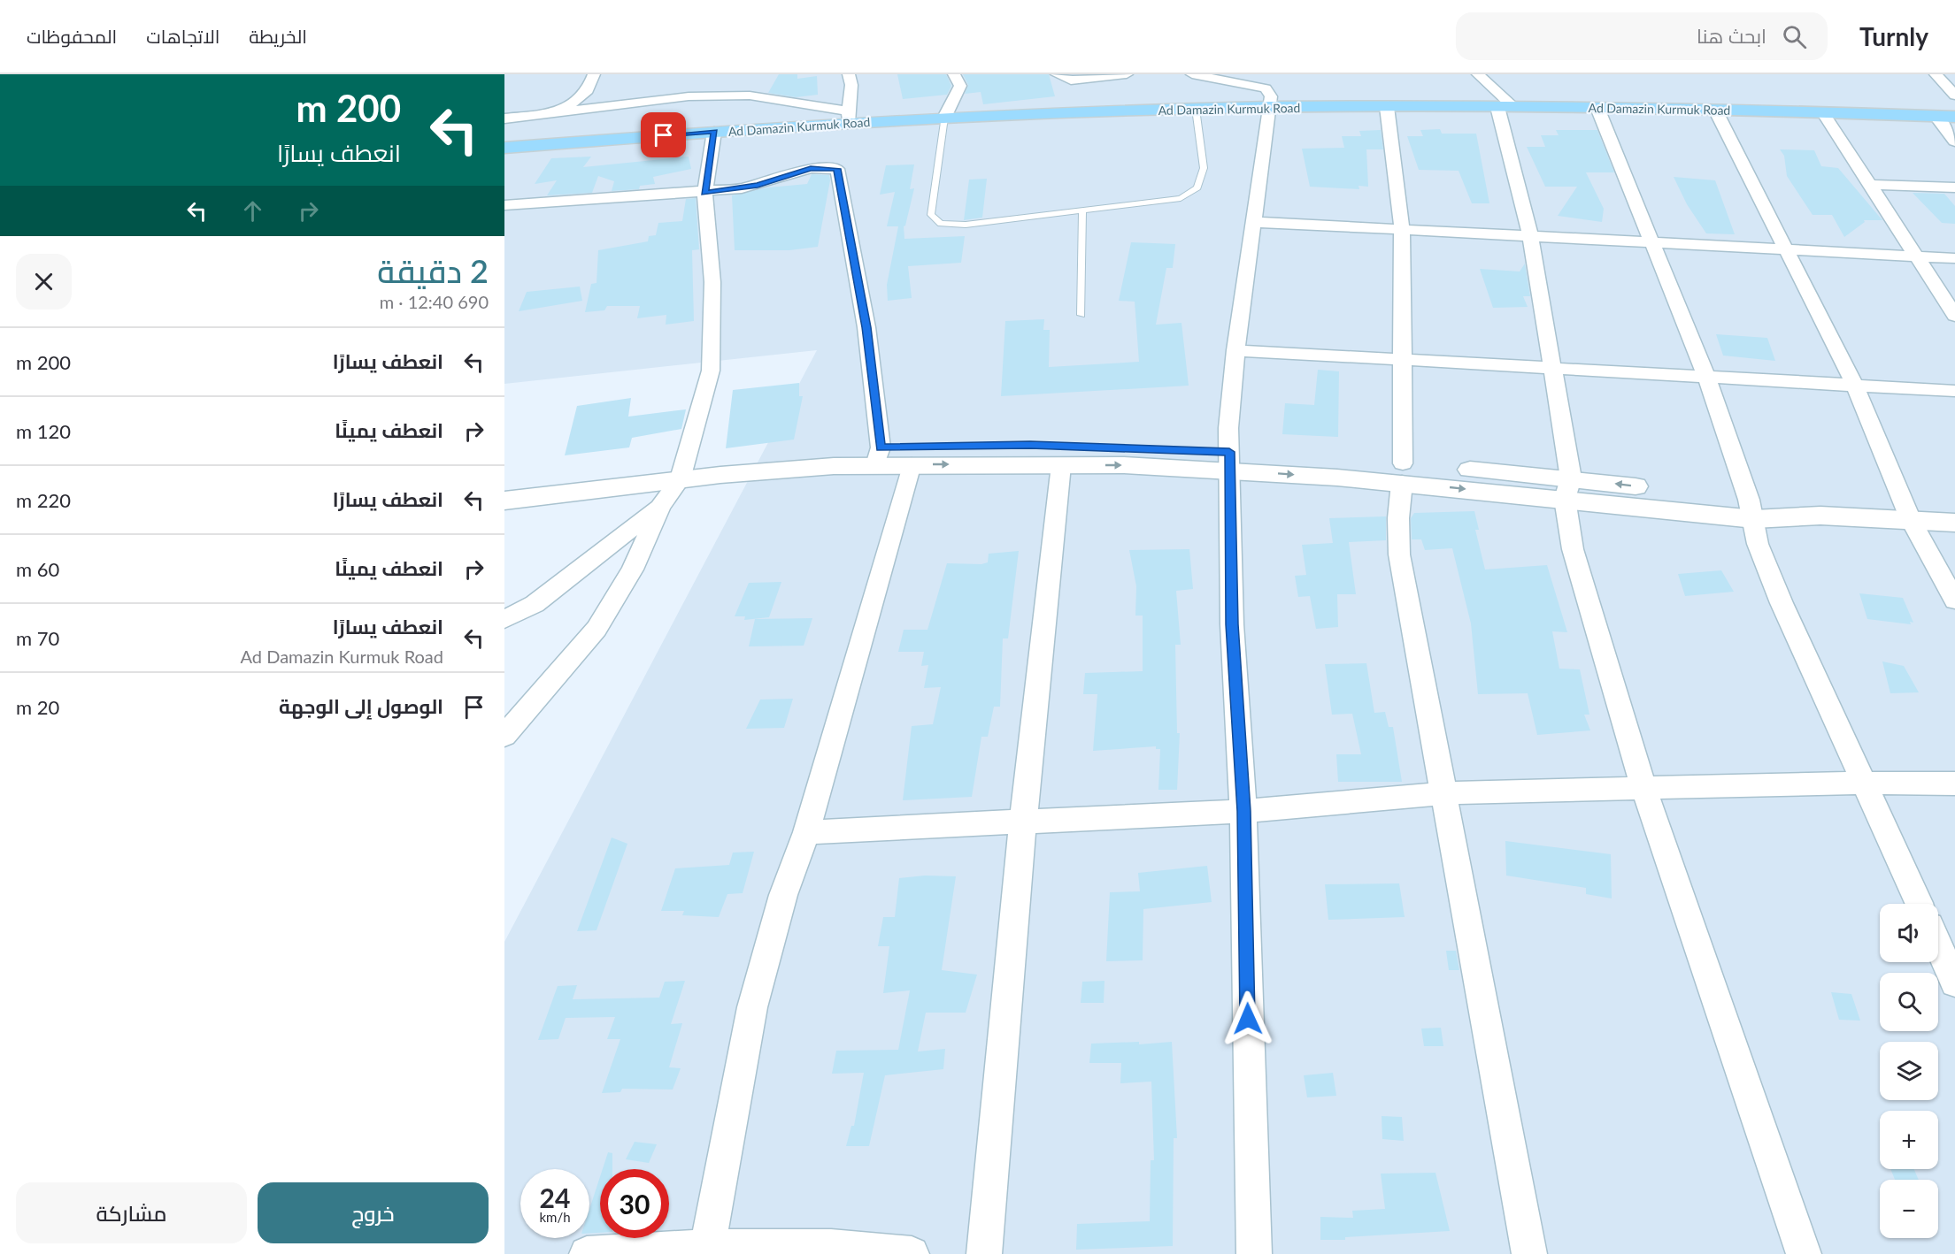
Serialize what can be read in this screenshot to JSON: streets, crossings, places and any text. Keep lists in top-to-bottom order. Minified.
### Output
{"streets":{"highway":["Ad Damazin Kurmuk Road"]},"page":{"header":"Turnly","search":"ابحث هنا","nav":["الخريطة","الاتجاهات","المحفوظات"],"turn":["200 m","انعطف يسارًا"],"heading":["2 دقيقة","690 m · 12:40"],"list":[{"name":"انعطف يسارًا","value":"200 m"},{"name":"انعطف يمينًا","value":"120 m"},{"name":"انعطف يسارًا","value":"220 m"},{"name":"انعطف يمينًا","value":"60 m"},{"name":"انعطف يسارًا","note":"Ad Damazin Kurmuk Road","value":"70 m"},{"name":"الوصول إلى الوجهة","value":"20 m"}],"map_buttons":["+","−"],"speed":"24 km/h","limit":"30","buttons":["خروج","مشاركة"]}}
